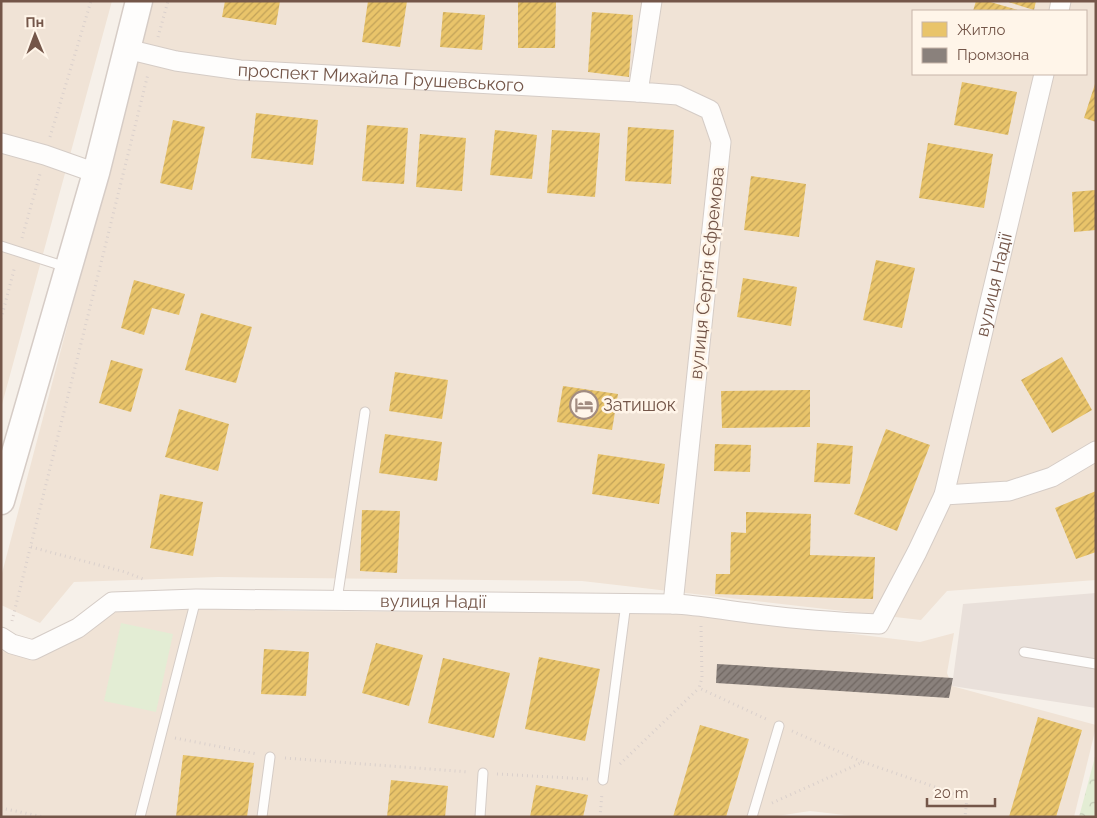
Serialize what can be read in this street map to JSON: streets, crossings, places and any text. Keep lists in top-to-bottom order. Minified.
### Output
{"streets":{"street":["проспект Михайла Грушевського","вулиця Сергія Єфремова","вулиця Надії"]},"crossings":[["проспект Михайла Грушевського","вулиця Сергія Єфремова"],["вулиця Сергія Єфремова","вулиця Надії"]],"places":{"hotel":["Затишок"]},"legend":["Житло","Промзона"],"scale_bar":"20 m","north":"top"}
